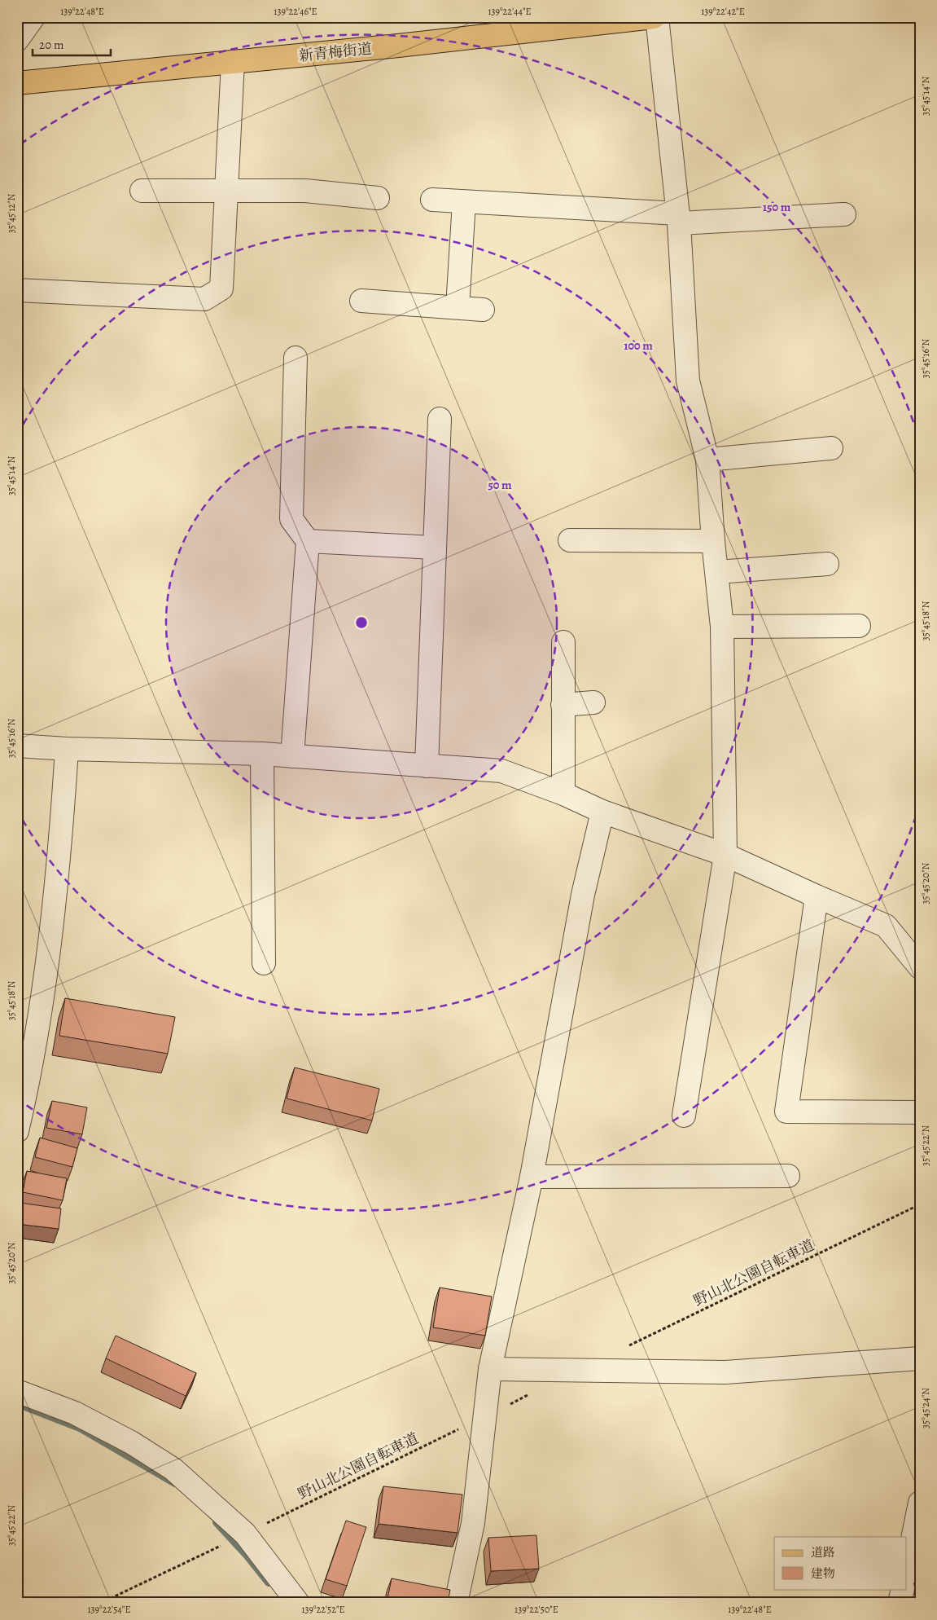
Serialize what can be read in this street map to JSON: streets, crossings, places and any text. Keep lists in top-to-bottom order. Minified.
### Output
{"streets":{"main road":["新青梅街道"],"path":["野山北公園自転車道"]},"legend":["道路","建物"],"scale_bar":"20 m","coordinates":["139°22'48\"E","139°22'46\"E","139°22'44\"E","139°22'42\"E","35°45'14\"N","35°45'12\"N","35°45'16\"N","35°45'18\"N","35°45'20\"N","35°45'22\"N","35°45'24\"N","139°22'54\"E","139°22'52\"E","139°22'50\"E"],"rings":["150 m","100 m","50 m"]}
